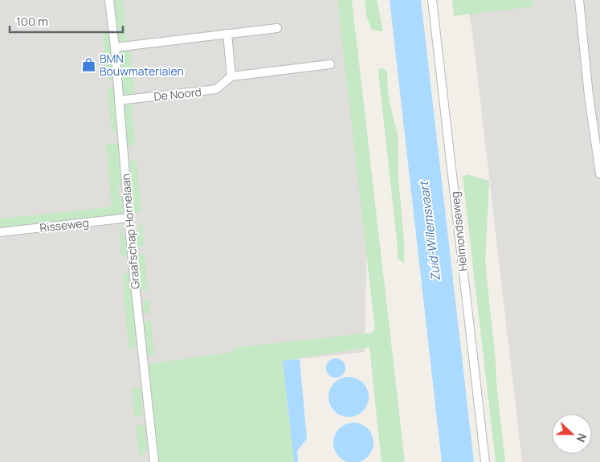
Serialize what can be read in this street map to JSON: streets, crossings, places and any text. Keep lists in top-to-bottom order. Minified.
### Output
{"streets":{"street":["De Noord","Risseweg","Graafschap Hornelaan","Helmondseweg"]},"crossings":[["De Noord","Graafschap Hornelaan"],["Risseweg","Graafschap Hornelaan"]],"water":["Zuid-Willemsvaart"],"places":{"shop":["BMN Bouwmaterialen"]},"scale_bar":"100 m","north":"right"}
